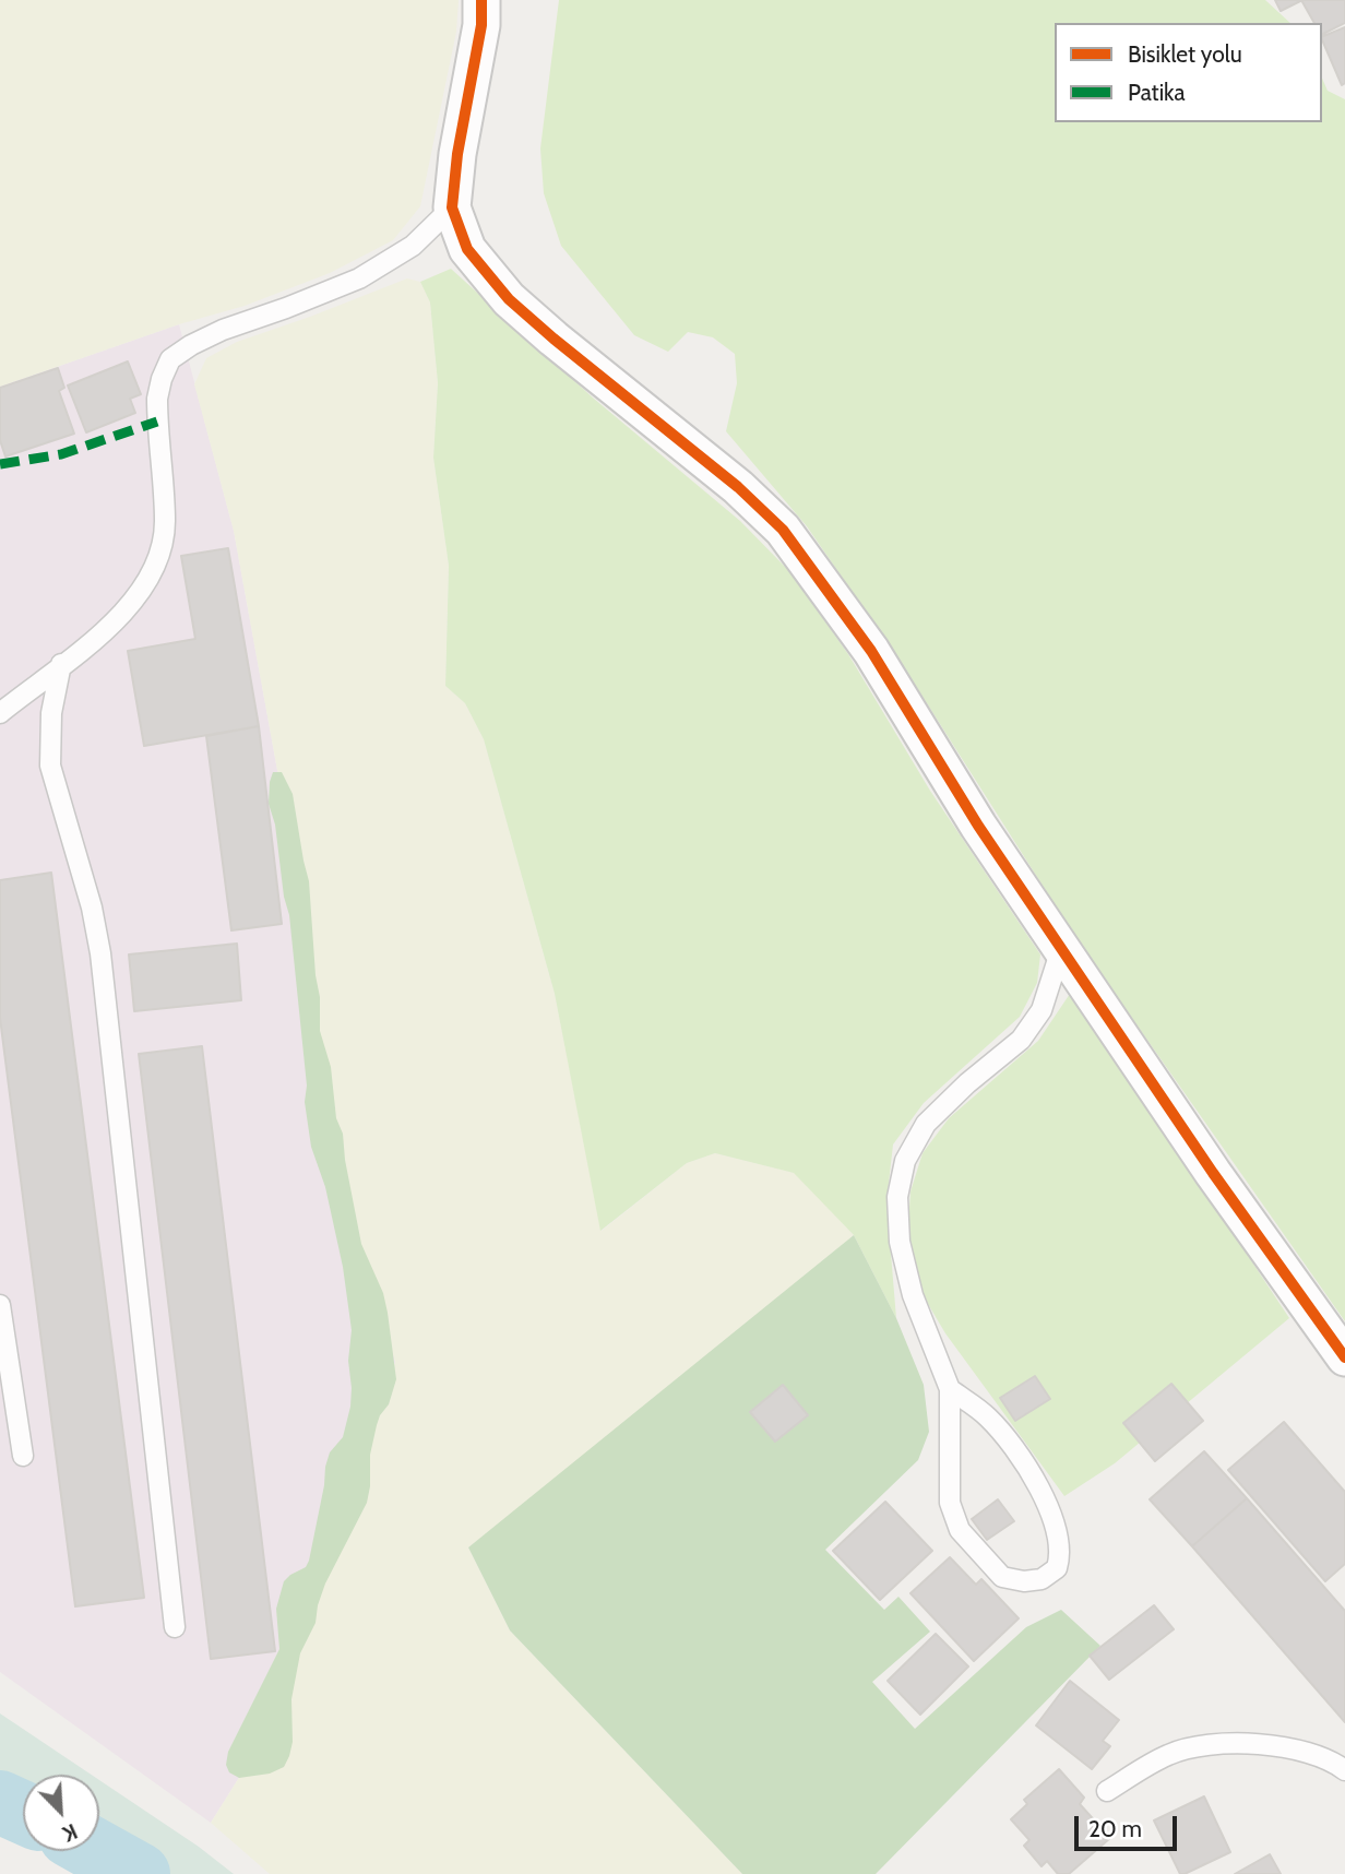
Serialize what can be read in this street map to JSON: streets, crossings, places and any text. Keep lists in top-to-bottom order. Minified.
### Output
{"legend":["Bisiklet yolu","Patika"],"scale_bar":"20 m","north":"bottom right"}
